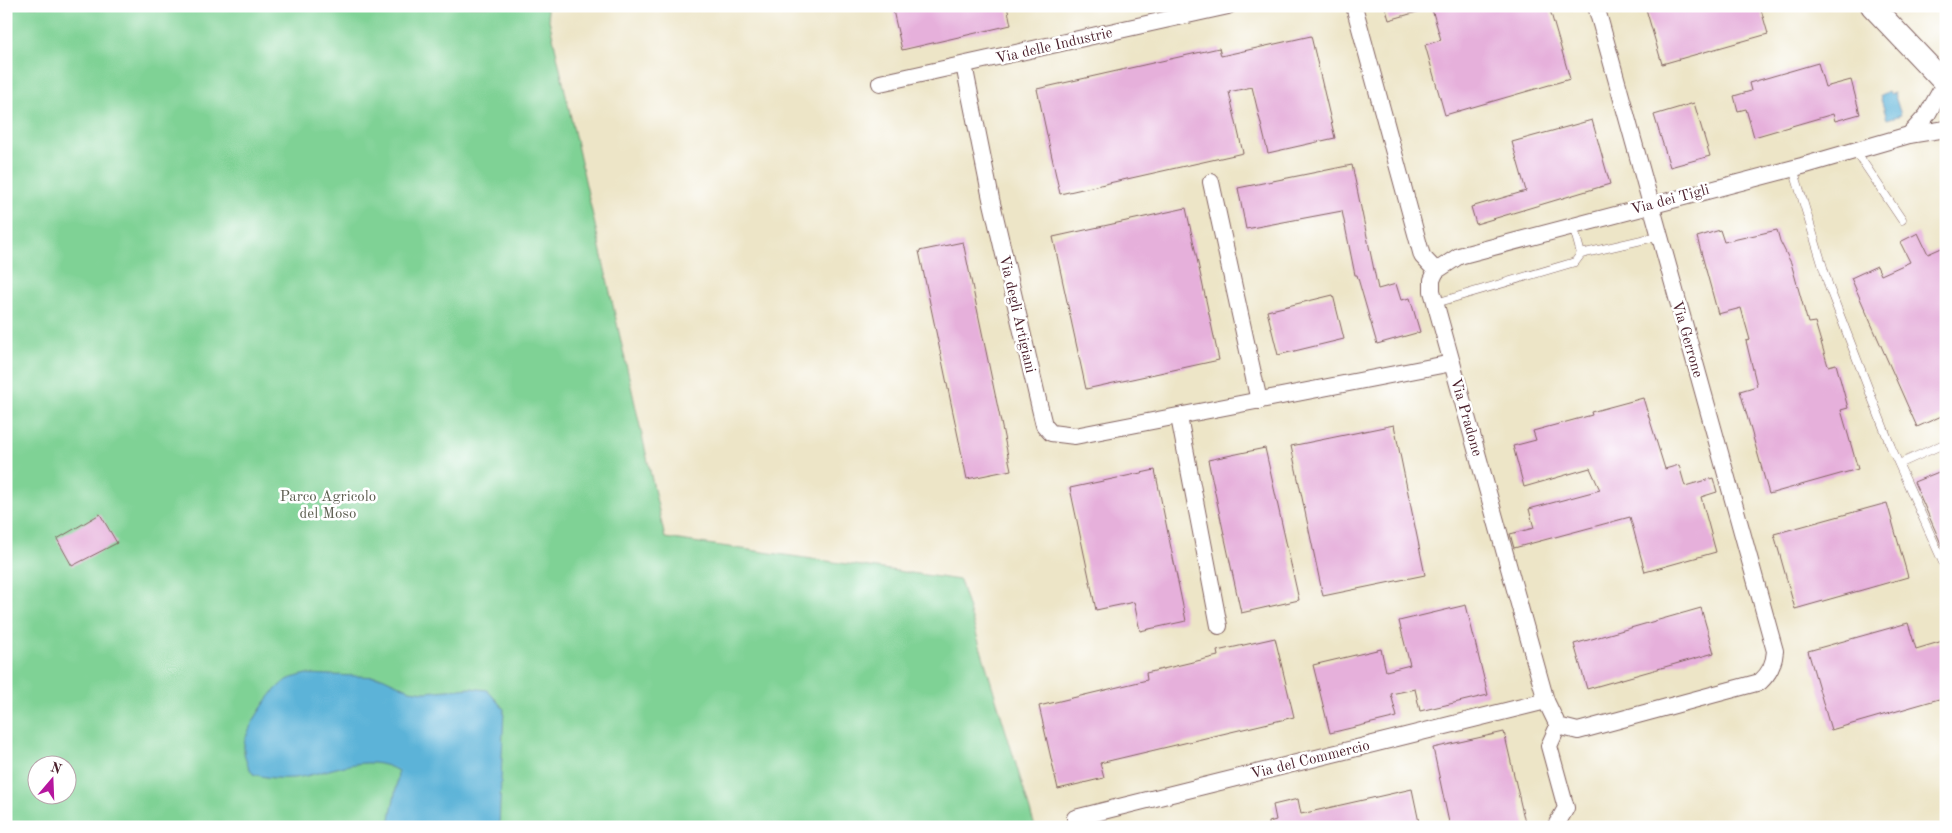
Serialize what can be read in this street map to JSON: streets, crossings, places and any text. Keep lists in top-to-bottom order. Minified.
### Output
{"streets":{"street":["Via delle Industrie","Via dei Tigli","Via degli Artigiani","Via Gerrone","Via Pradone","Via del Commercio"]},"crossings":[["Via delle Industrie","Via degli Artigiani"],["Via dei Tigli","Via Gerrone"],["Via dei Tigli","Via Pradone"],["Via degli Artigiani","Via Pradone"],["Via Gerrone","Via Pradone"],["Via Pradone","Via del Commercio"]],"parks":["Parco Agricolo del Moso"],"north":"top"}
